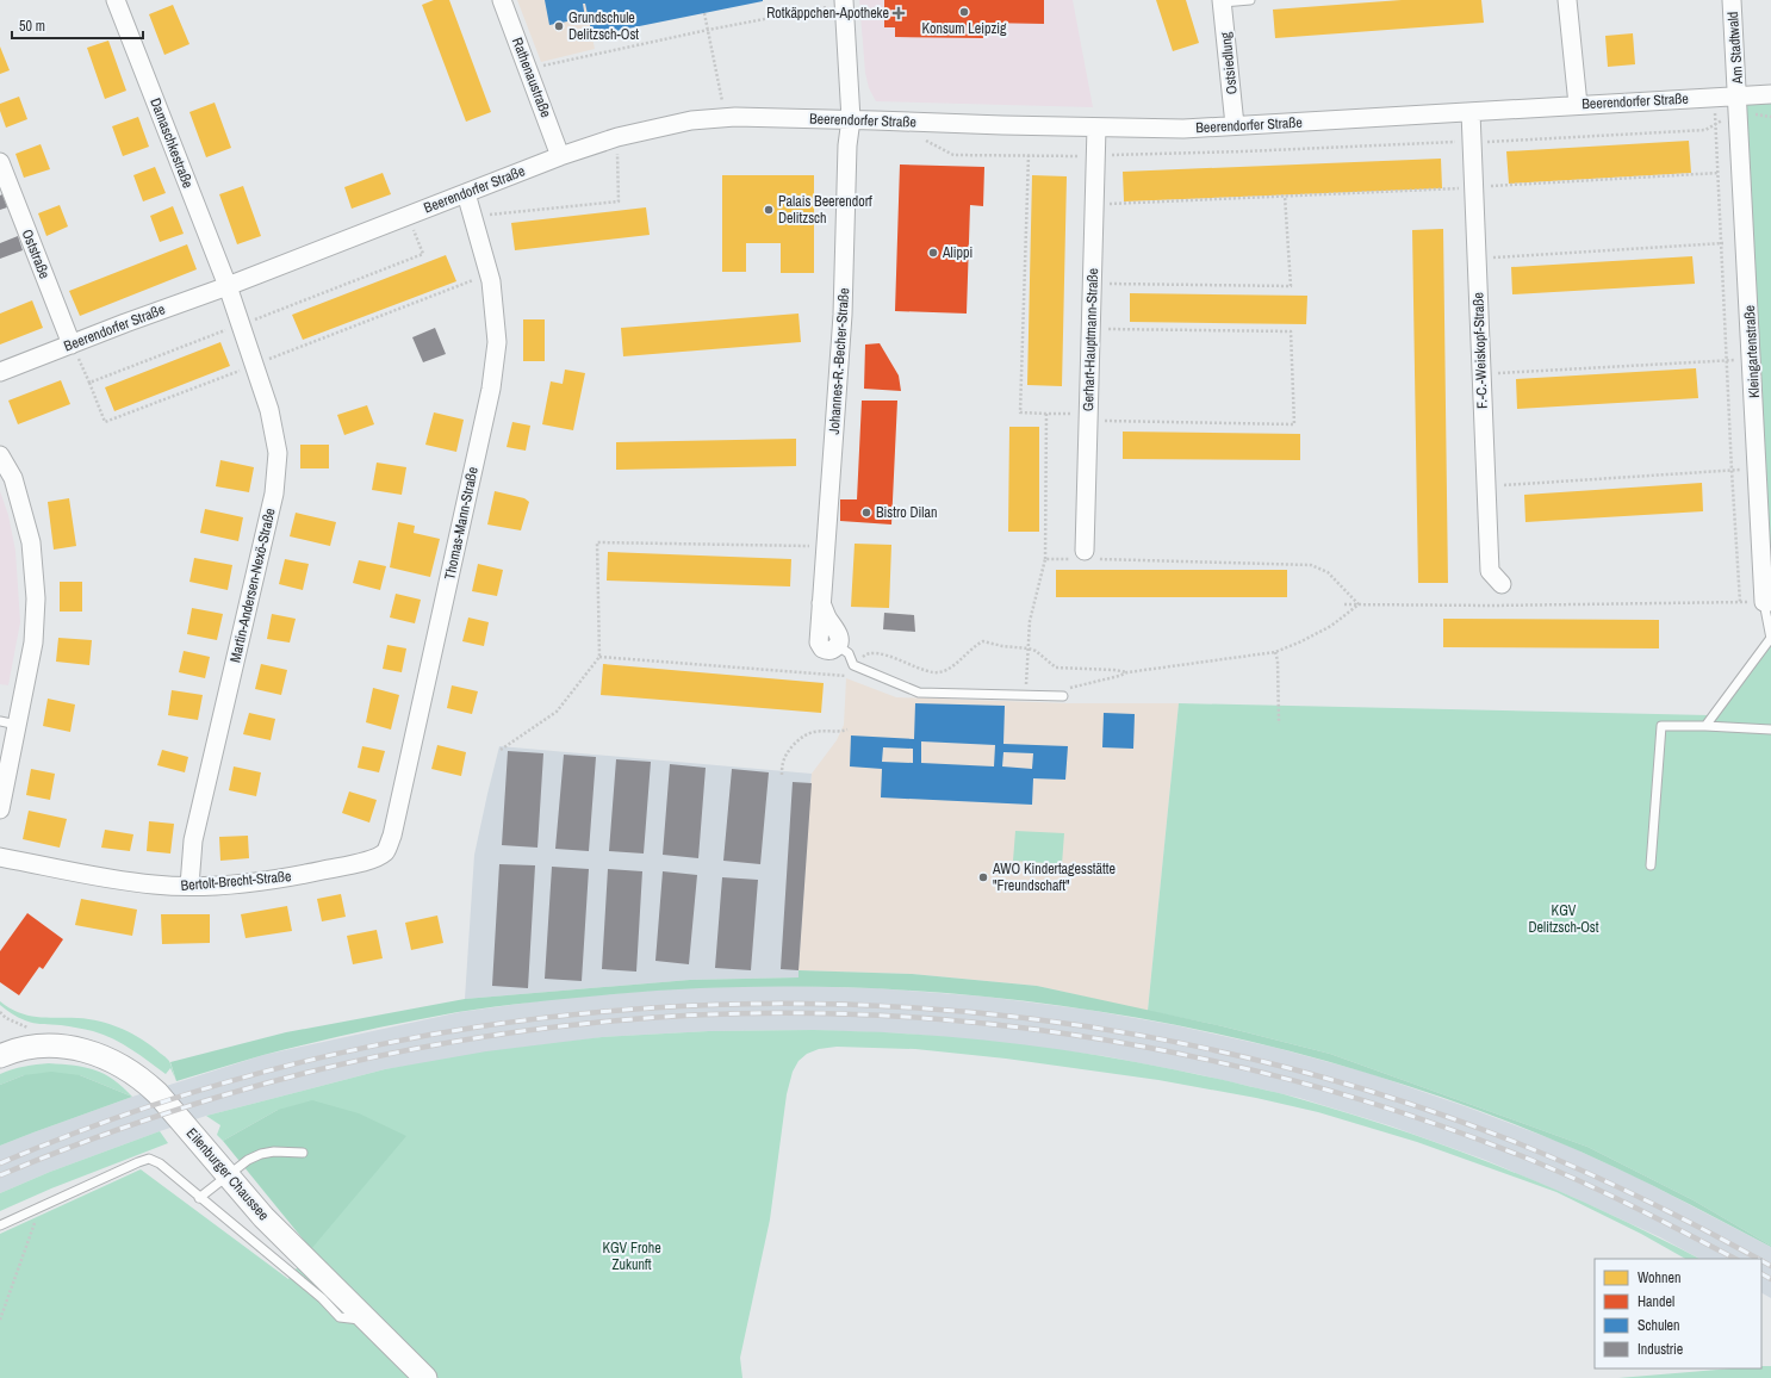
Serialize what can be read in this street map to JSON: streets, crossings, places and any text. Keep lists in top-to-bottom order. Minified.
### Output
{"streets":{"street":["Am Stadtwald","Ostsiedlung","Rathenaustraße","Beerendorfer Straße","Damaschkestraße","Oststraße","Gerhart-Hauptmann-Straße","F.-C.-Weiskopf-Straße","Kleingartenstraße","Johannes-R.-Becher-Straße","Thomas-Mann-Straße","Martin-Andersen-Nexö-Straße","Bertolt-Brecht-Straße","Eilenburger Chaussee"]},"crossings":[["Am Stadtwald","Beerendorfer Straße"],["Am Stadtwald","Kleingartenstraße"],["Ostsiedlung","Beerendorfer Straße"],["Rathenaustraße","Beerendorfer Straße"],["Beerendorfer Straße","Damaschkestraße"],["Beerendorfer Straße","Oststraße"],["Beerendorfer Straße","Gerhart-Hauptmann-Straße"],["Beerendorfer Straße","F.-C.-Weiskopf-Straße"],["Beerendorfer Straße","Kleingartenstraße"],["Beerendorfer Straße","Johannes-R.-Becher-Straße"],["Beerendorfer Straße","Thomas-Mann-Straße"],["Beerendorfer Straße","Martin-Andersen-Nexö-Straße"],["Damaschkestraße","Martin-Andersen-Nexö-Straße"],["Thomas-Mann-Straße","Bertolt-Brecht-Straße"],["Martin-Andersen-Nexö-Straße","Bertolt-Brecht-Straße"]],"parks":["KGV Delitzsch-Ost","KGV Frohe Zukunft"],"places":{"other":["Konsum Leipzig","Grundschule Delitzsch-Ost","Palais Beerendorf Delitzsch","Alippi","Bistro Dilan","AWO Kindertagesstätte \"Freundschaft\""],"health":["Rotkäppchen-Apotheke"]},"legend":["Wohnen","Handel","Schulen","Industrie"],"scale_bar":"50 m"}
